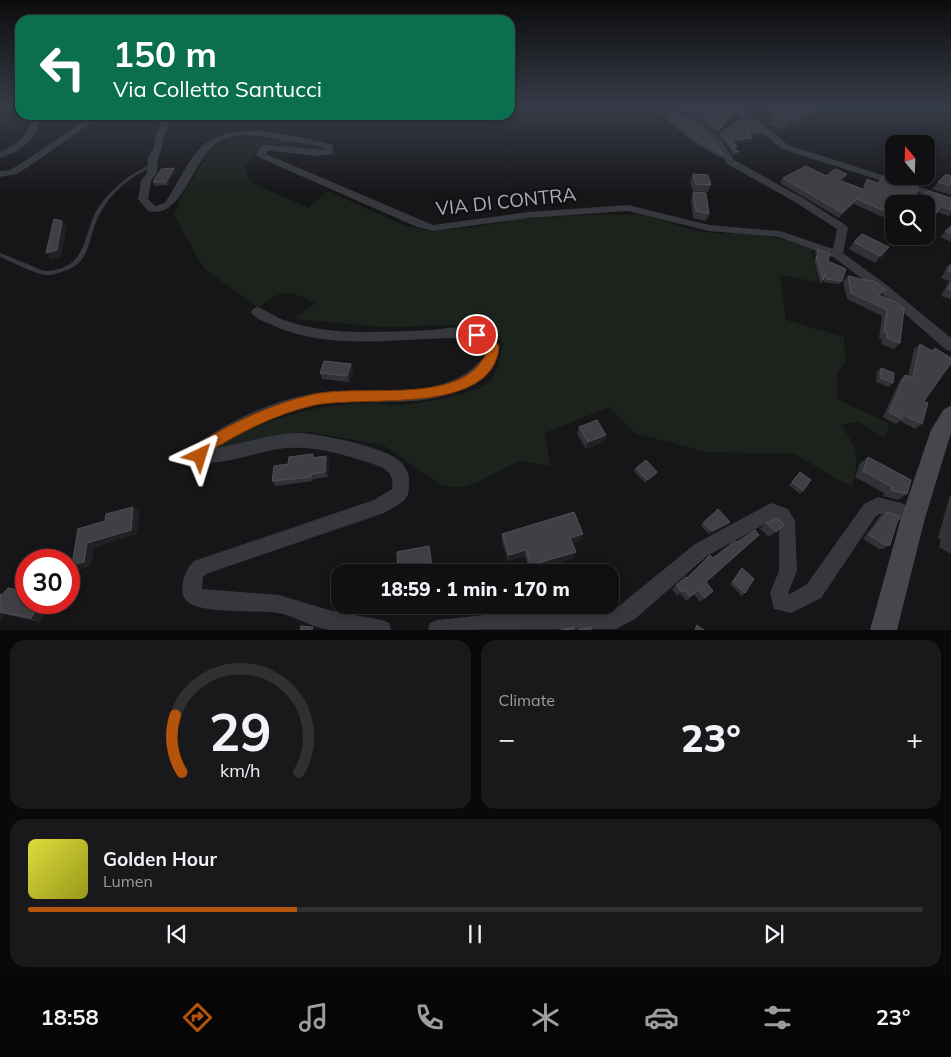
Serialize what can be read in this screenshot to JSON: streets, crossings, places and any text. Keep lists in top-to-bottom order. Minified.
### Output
{"streets":{"street":["VIA DI CONTRA"]},"north":"top","page":{"turn":["150 m","Via Colletto Santucci"],"limit":"30","trip":"18:59 · 1 min · 170 m","tile":"Climate","heat":["−","23°","+"],"song":["Golden Hour","Lumen"],"tabs":["18:58","23°"],"gauge":["29","km/h"]}}
